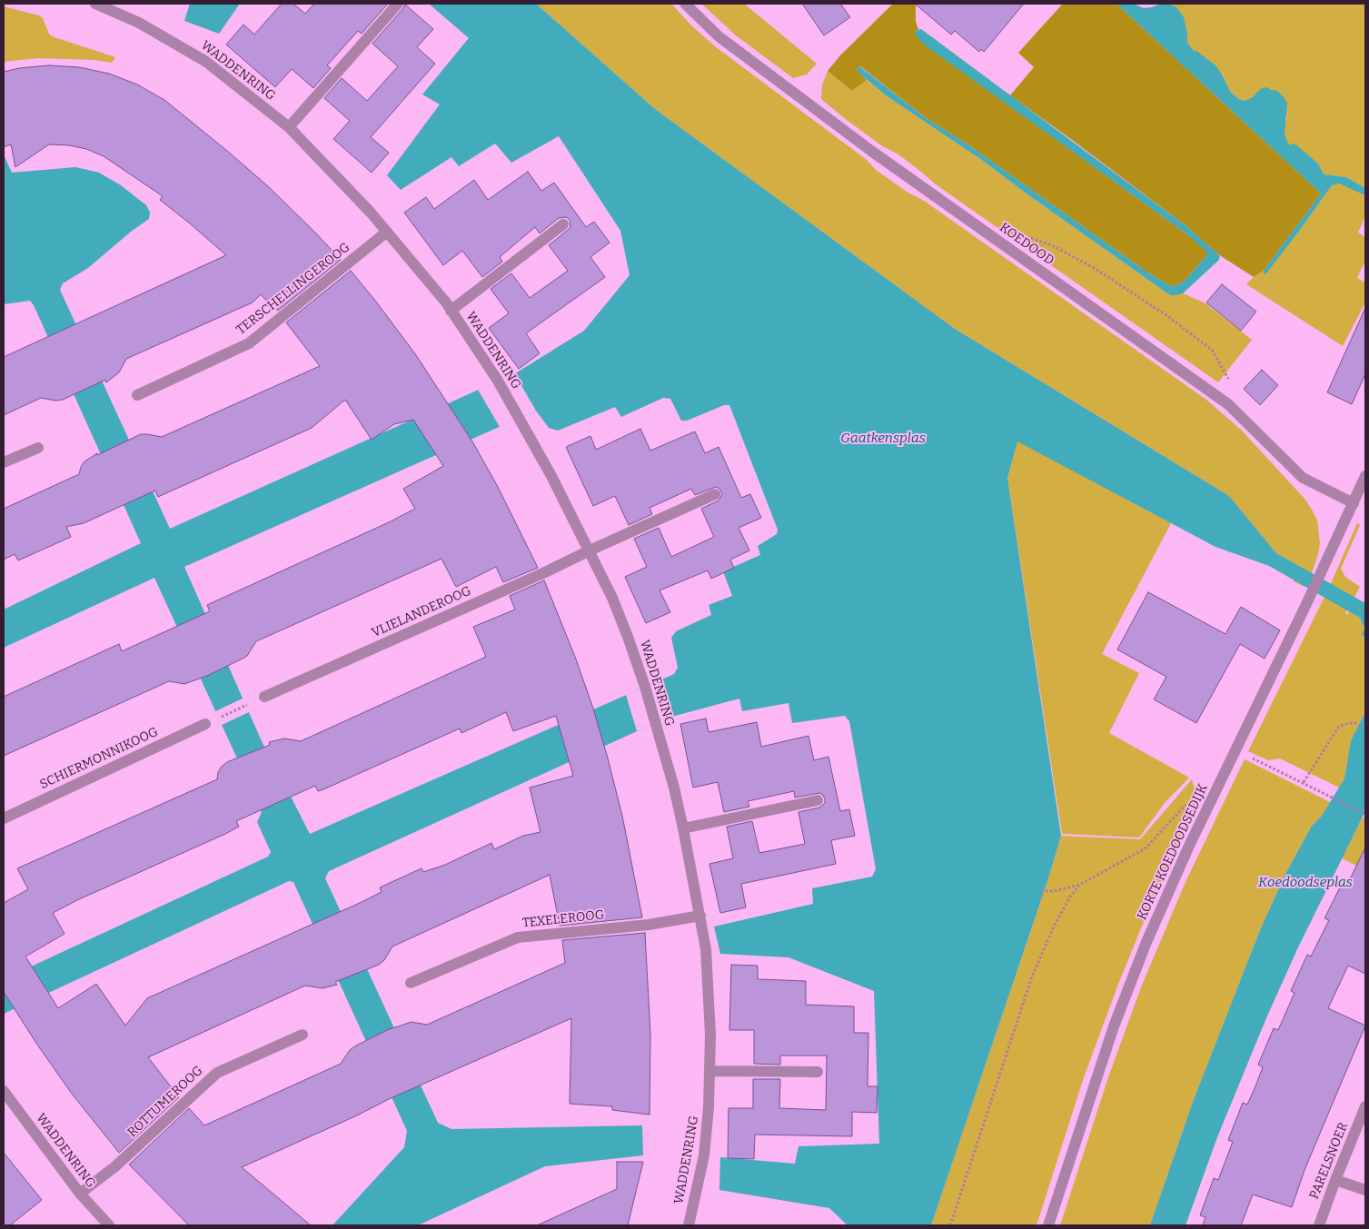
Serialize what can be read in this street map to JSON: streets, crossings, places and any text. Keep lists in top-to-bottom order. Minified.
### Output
{"streets":{"street":["WADDENRING","KOEDOOD","TERSCHELLINGEROOG","VLIELANDEROOG","SCHIERMONNIKOOG","KORTE KOEDOODSEDIJK","TEXELEROOG","ROTTUMEROOG","PARELSNOER"]},"crossings":[["WADDENRING","TERSCHELLINGEROOG"],["WADDENRING","VLIELANDEROOG"],["WADDENRING","TEXELEROOG"],["WADDENRING","ROTTUMEROOG"],["KOEDOOD","KORTE KOEDOODSEDIJK"]],"water":["Gaatkensplas","Koedoodseplas"]}
